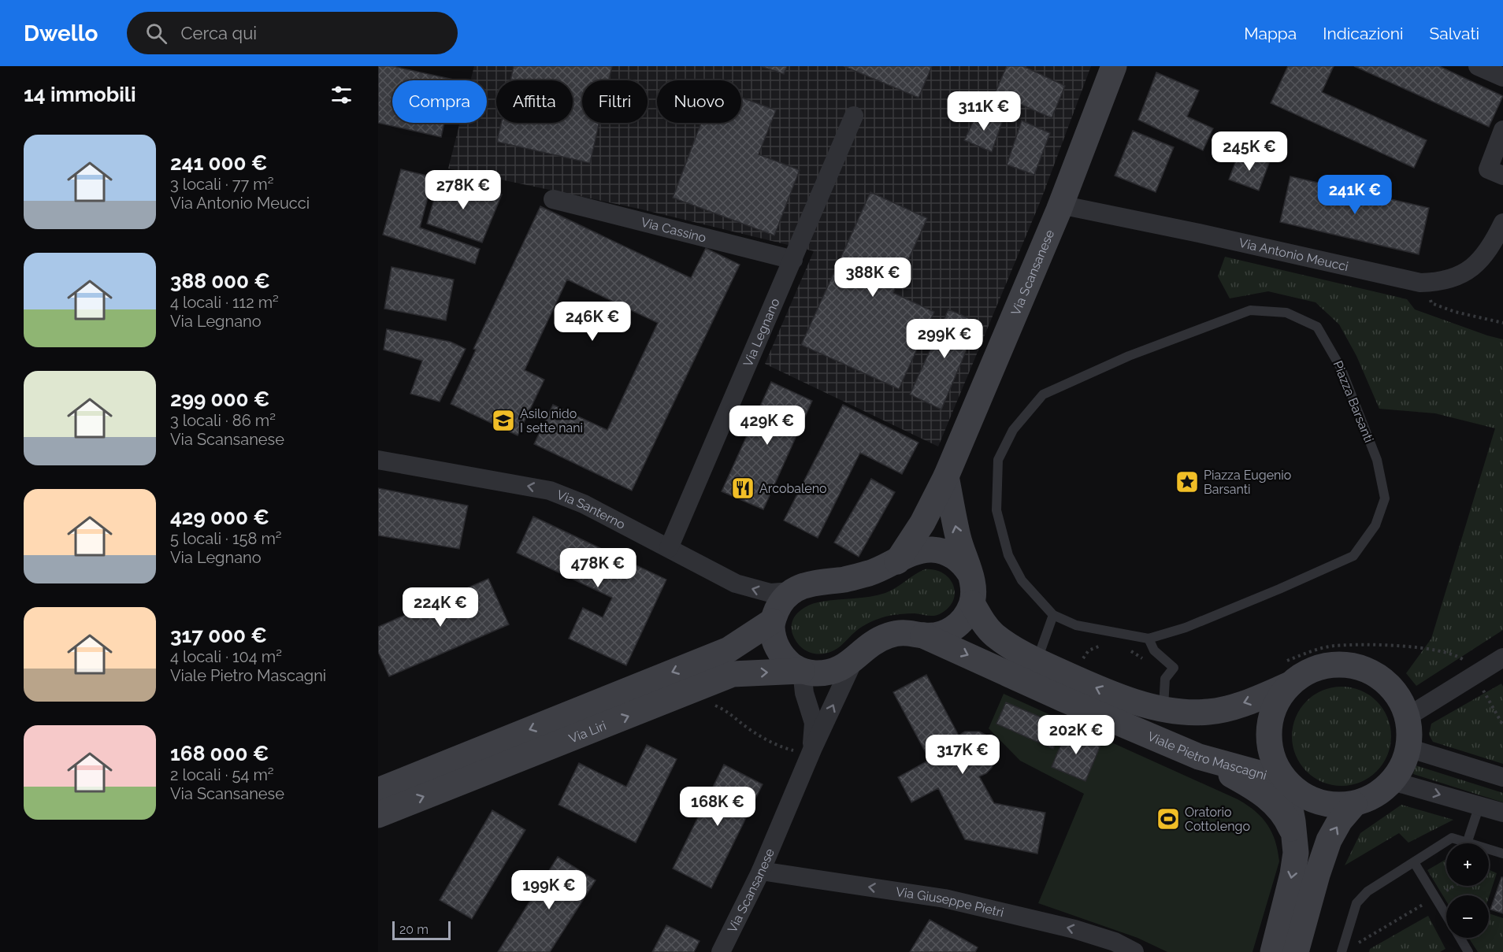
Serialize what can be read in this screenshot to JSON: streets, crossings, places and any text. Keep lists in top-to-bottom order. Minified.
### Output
{"streets":{"main road":["Via Scansanese","Via Liri","Viale Pietro Mascagni"],"street":["Via Cassino","Via Antonio Meucci","Via Legnano","Via Santerno","Via Giuseppe Pietri"],"lane":["Piazza Barsanti"]},"crossings":[["Via Cassino","Via Legnano"],["Via Antonio Meucci","Via Scansanese"],["Via Scansanese","Via Liri"],["Via Scansanese","Viale Pietro Mascagni"],["Via Scansanese","Via Giuseppe Pietri"],["Via Legnano","Via Santerno"]],"one_way":["Via Santerno","Via Giuseppe Pietri"],"places":{"school or university":["Asilo nido I sette nani"],"place":["Piazza Eugenio Barsanti"],"restaurant":["Arcobaleno"],"sports":["Oratorio Cottolengo"]},"scale_bar":"20 m","page":{"header":"Dwello","search":"Cerca qui","nav":["Mappa","Indicazioni","Salvati"],"heading":"14 immobili","chip":["Compra","Affitta","Filtri","Nuovo"],"price":["311K €","245K €","278K €","241K €","388K €","246K €","299K €","429K €","478K €","224K €","202K €","317K €","168K €","199K €"],"list":[{"name":"241 000 €","note":"3 locali · 77 m² · Via Antonio Meucci"},{"name":"388 000 €","note":"4 locali · 112 m² · Via Legnano"},{"name":"299 000 €","note":"3 locali · 86 m² · Via Scansanese"},{"name":"429 000 €","note":"5 locali · 158 m² · Via Legnano"},{"name":"317 000 €","note":"4 locali · 104 m² · Viale Pietro Mascagni"},{"name":"168 000 €","note":"2 locali · 54 m² · Via Scansanese"}],"map_buttons":["+","−"],"scale":"20 m"}}
